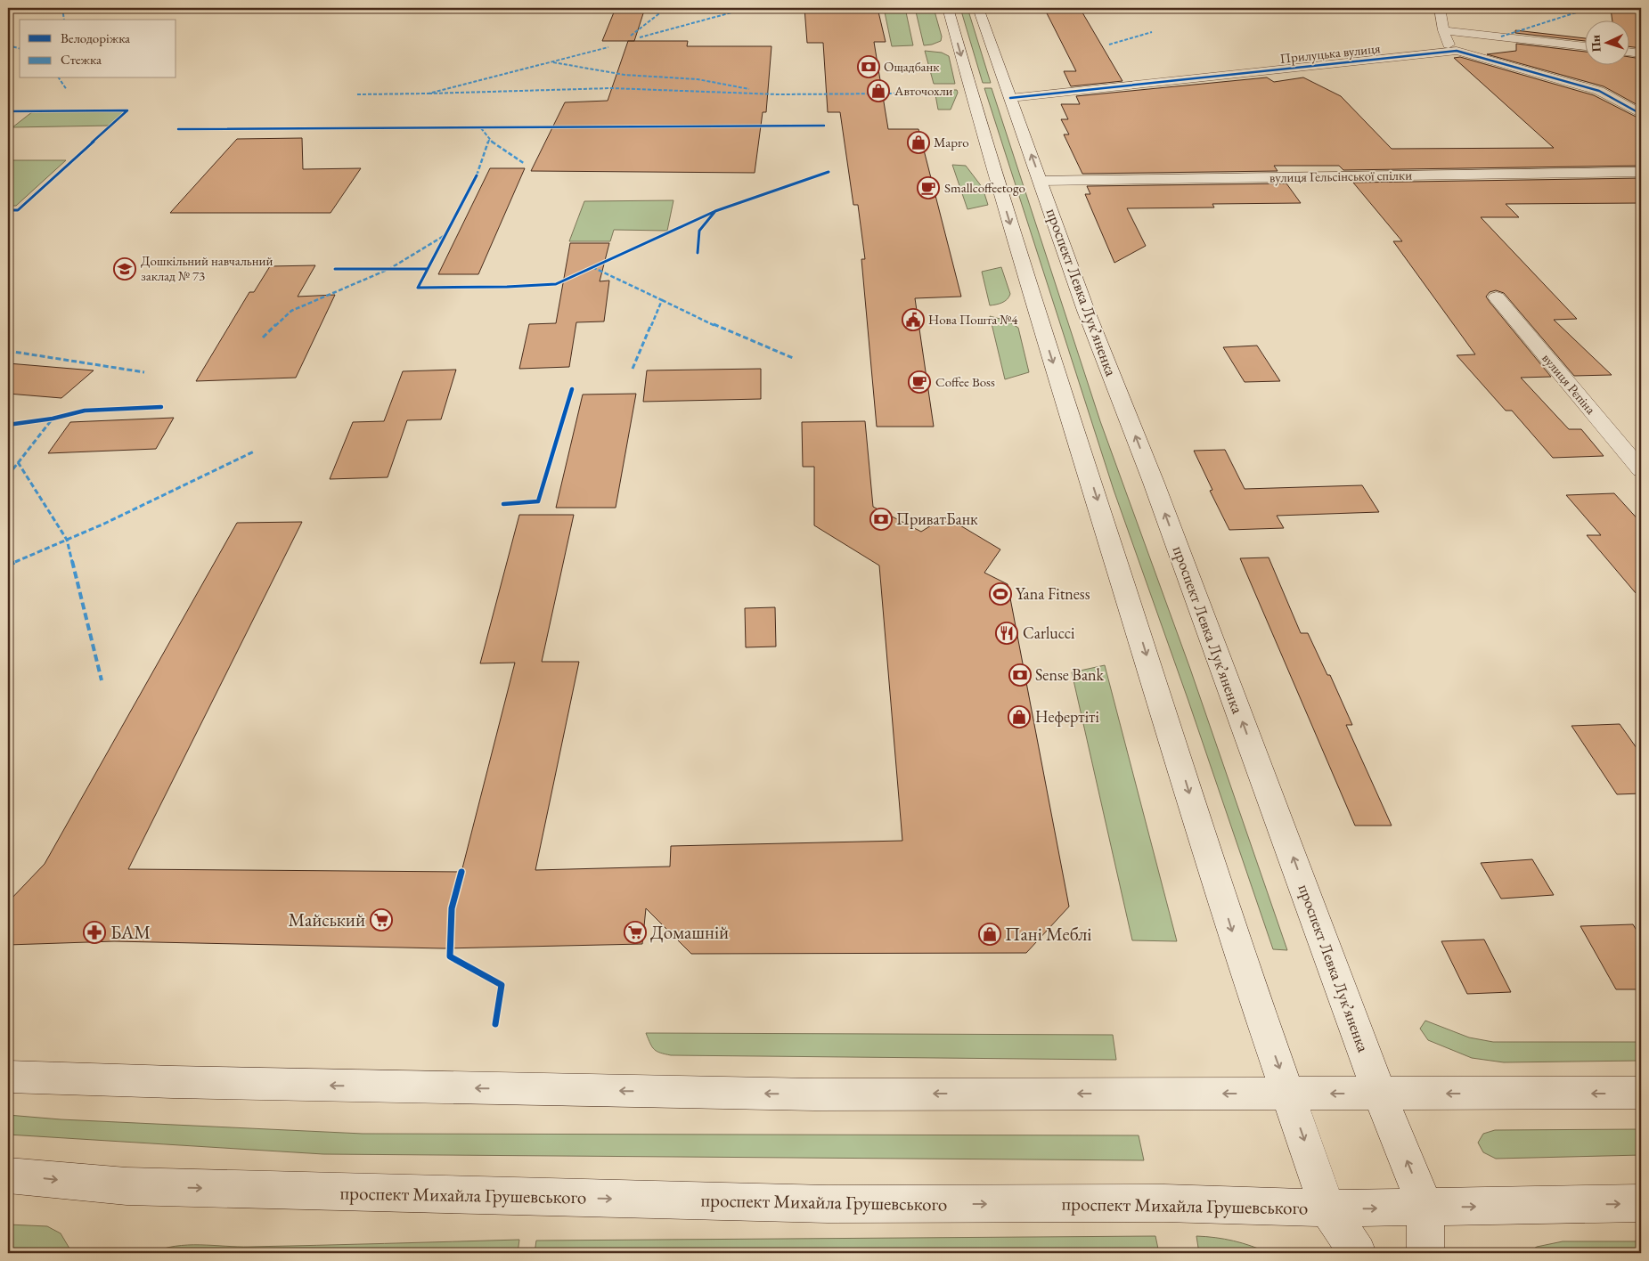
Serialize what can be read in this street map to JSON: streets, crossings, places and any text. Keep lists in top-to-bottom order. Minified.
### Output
{"streets":{"main road":["Прилуцька вулиця","вулиця Гельсінської спілки","проспект Левка Лукʼяненка","вулиця Рєпіна","проспект Михайла Грушевського"]},"crossings":[["Прилуцька вулиця","проспект Левка Лукʼяненка"],["вулиця Гельсінської спілки","проспект Левка Лукʼяненка"],["проспект Левка Лукʼяненка","проспект Михайла Грушевського"]],"places":{"bank":["Ощадбанк","ПриватБанк","Sense Bank"],"shop":["Авточохли","Марго","Нефертіті","Пані Меблі"],"cafe":["Smallcoffeetogo","Coffee Boss"],"school or university":["Дошкільний навчальний заклад № 73"],"public building":["Нова Пошта №4"],"sports":["Yana Fitness"],"restaurant":["Carlucci"],"supermarket":["Майський","Домашній"],"pharmacy":["БАМ"]},"legend":["Велодоріжка","Стежка"],"north":"left"}
